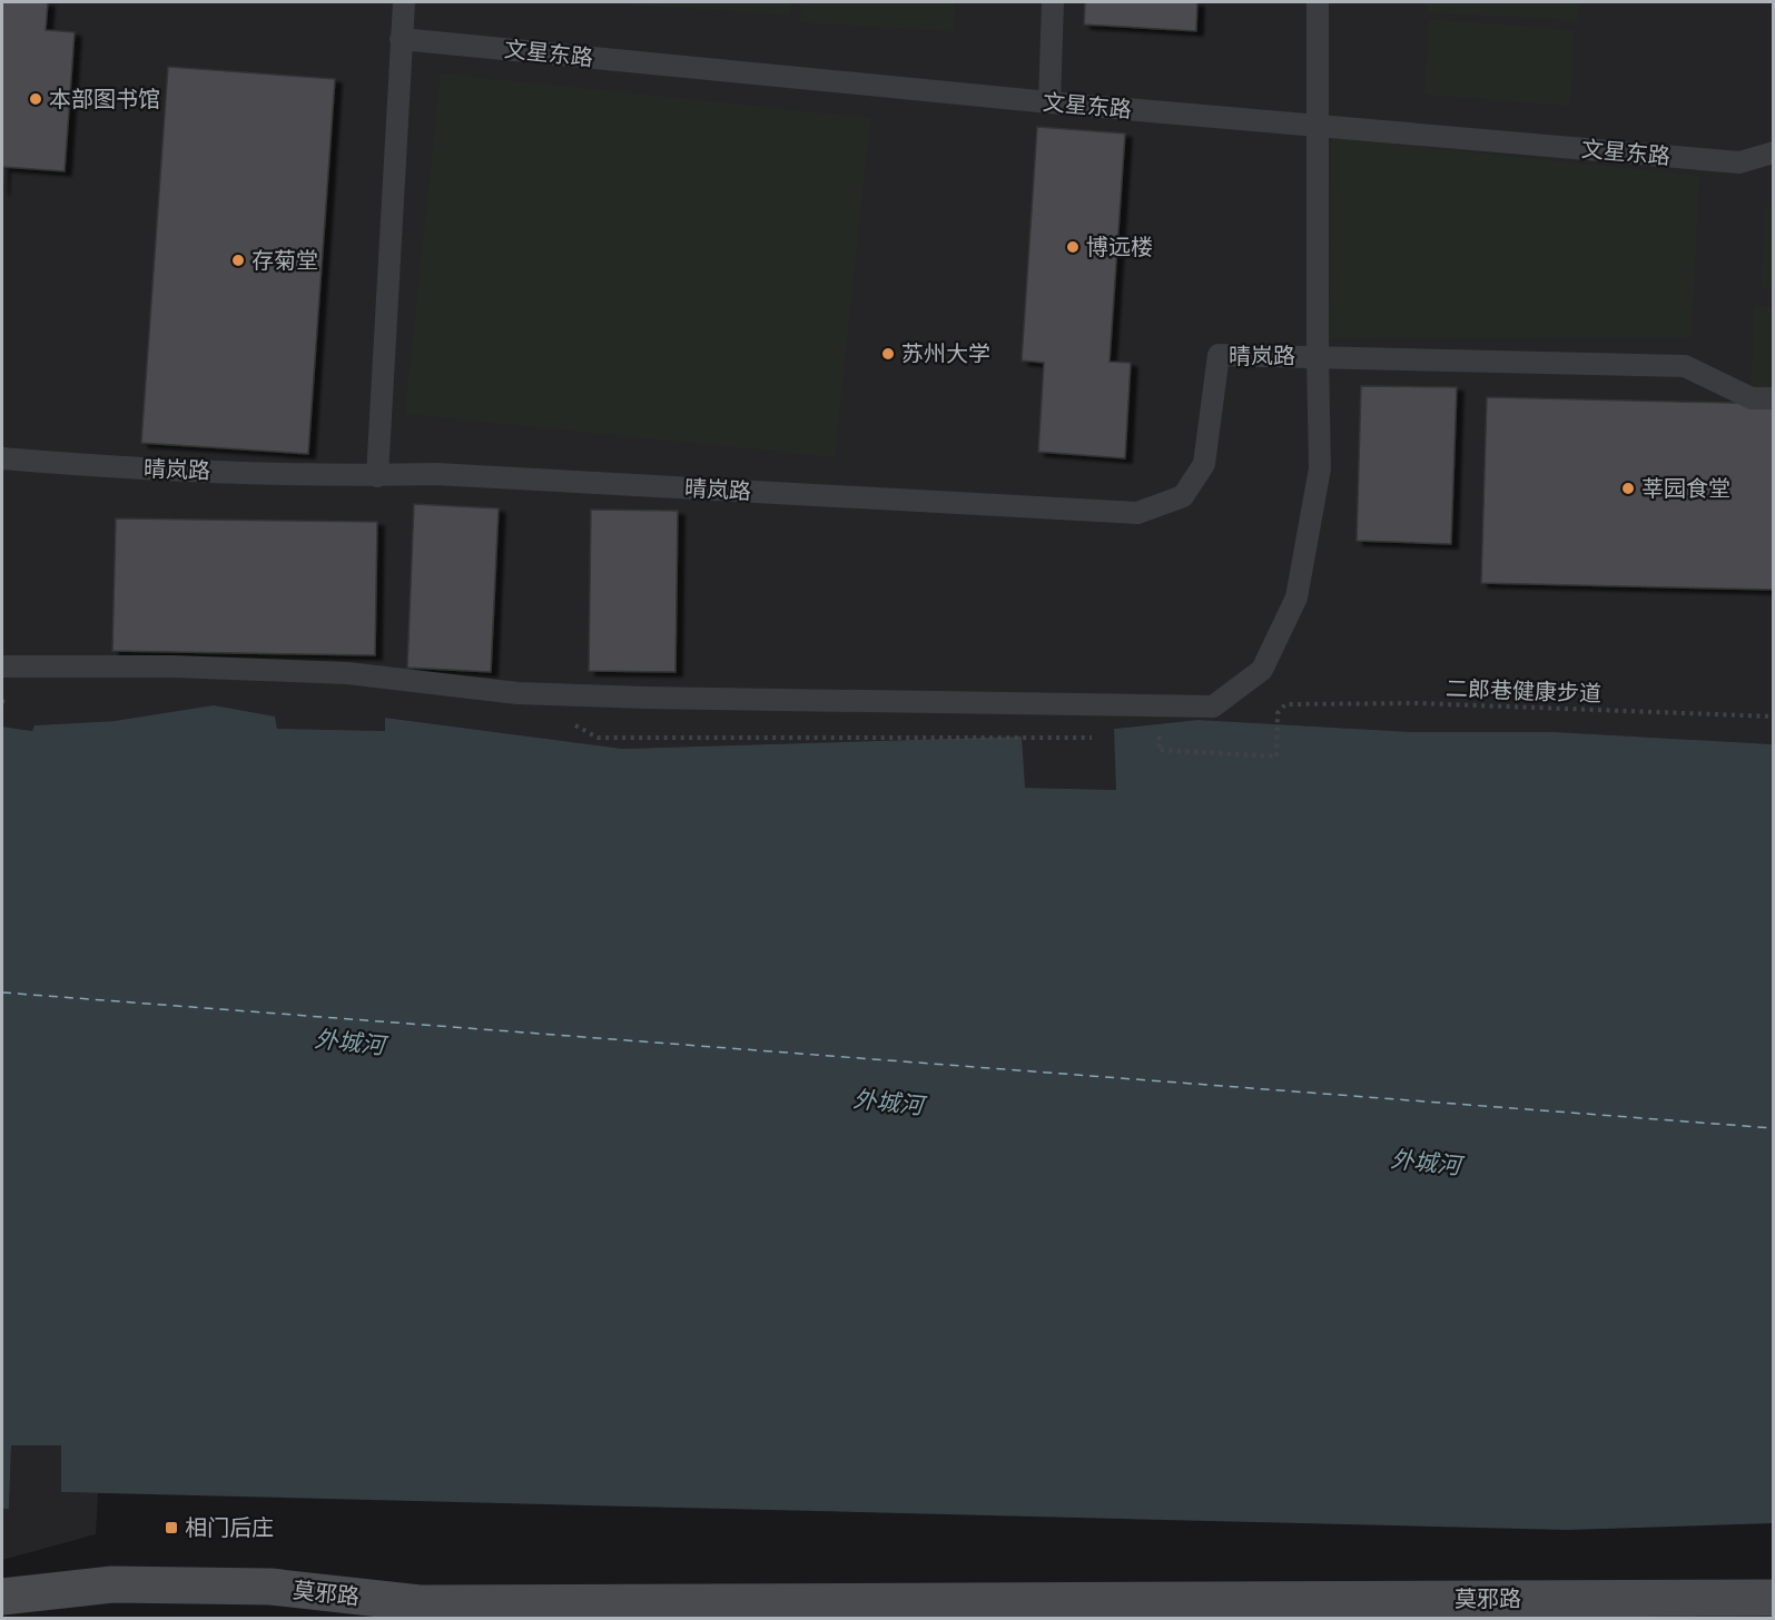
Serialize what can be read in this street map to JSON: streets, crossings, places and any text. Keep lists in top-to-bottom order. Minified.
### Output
{"streets":{"main road":["莫邪路"],"lane":["文星东路","晴岚路"],"path":["二郎巷健康步道"]},"water":["外城河"],"places":{"other":["本部图书馆","博远楼","存菊堂","苏州大学","莘园食堂"],"transit":["相门后庄"]}}
